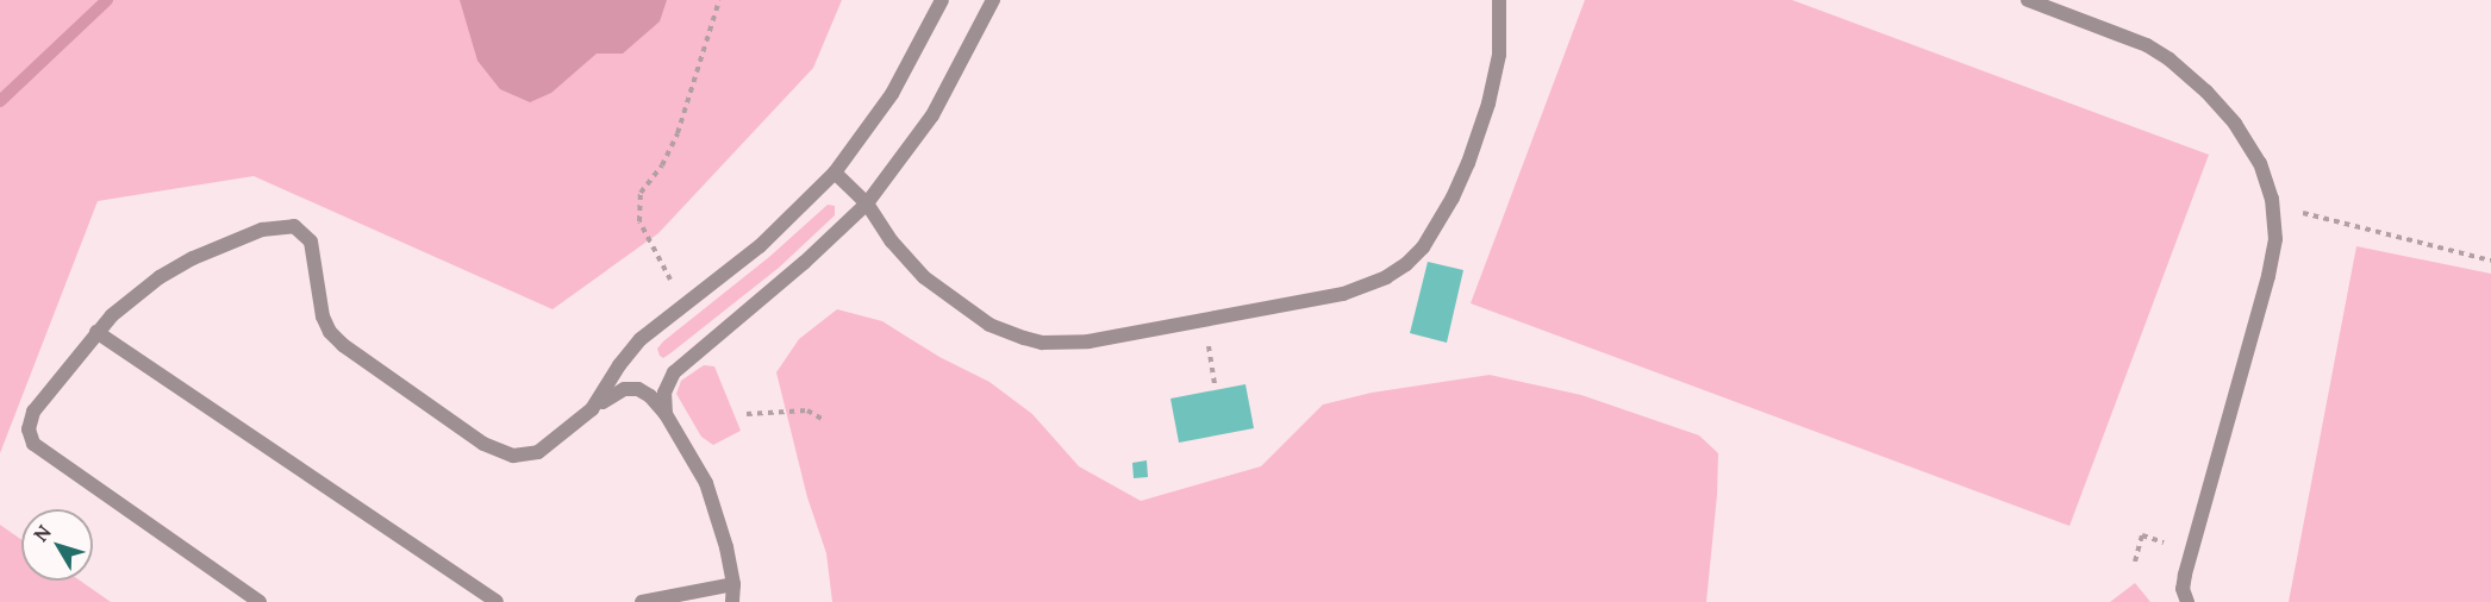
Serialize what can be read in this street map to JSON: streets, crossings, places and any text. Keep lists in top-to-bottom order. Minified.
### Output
{"north":"top left"}
